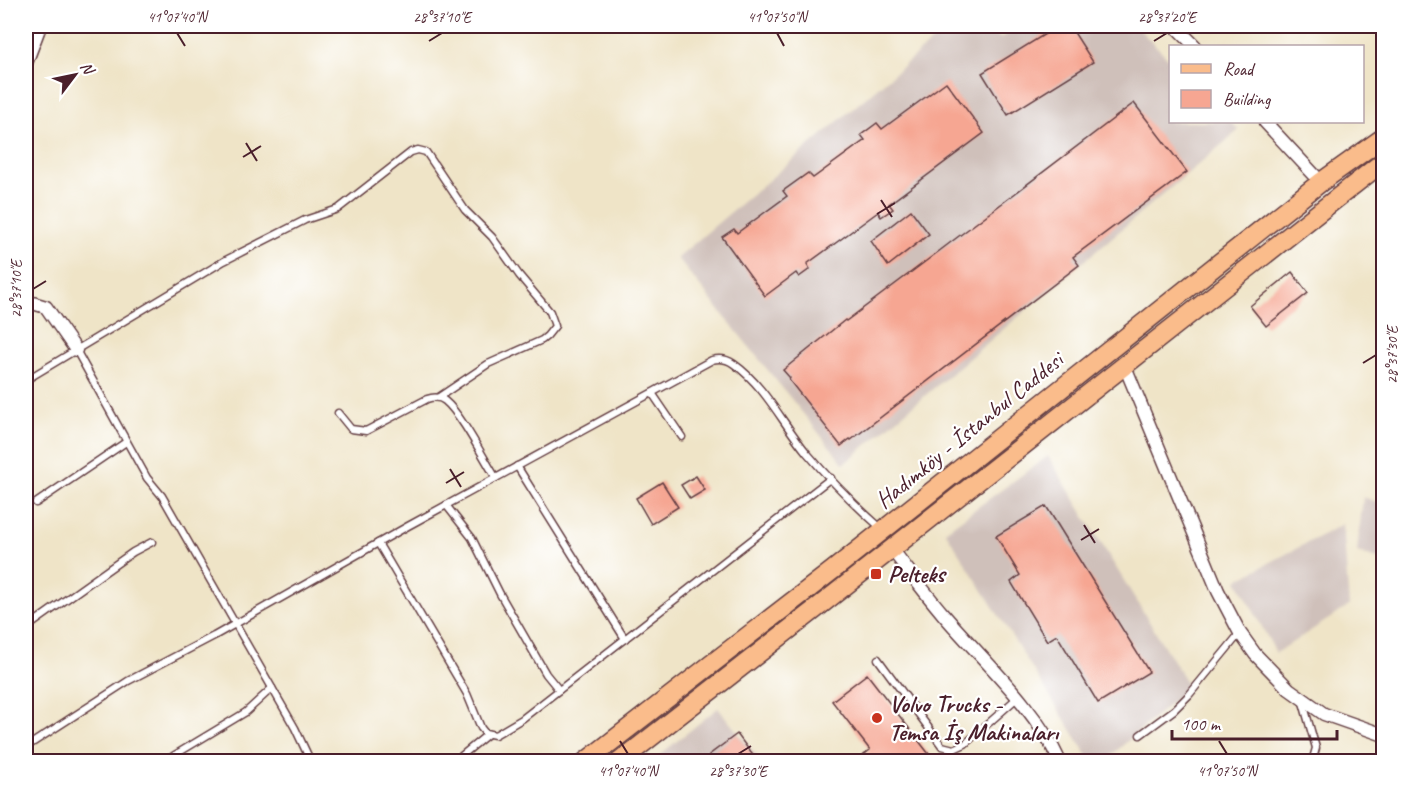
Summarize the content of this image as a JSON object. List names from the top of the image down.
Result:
{
  "streets": {
    "main road": ["Hadımköy - İstanbul Caddesi"]
  },
  "places": {
    "transit": ["Pelteks"],
    "other": ["Volvo Trucks - Temsa İş Makinaları"]
  },
  "legend": ["Road", "Building"],
  "scale_bar": "100 m",
  "north": "top right",
  "coordinates": [
    "41°07'40\"N",
    "28°37'10\"E",
    "41°07'50\"N",
    "28°37'20\"E",
    "28°37'30\"E"
  ]
}
